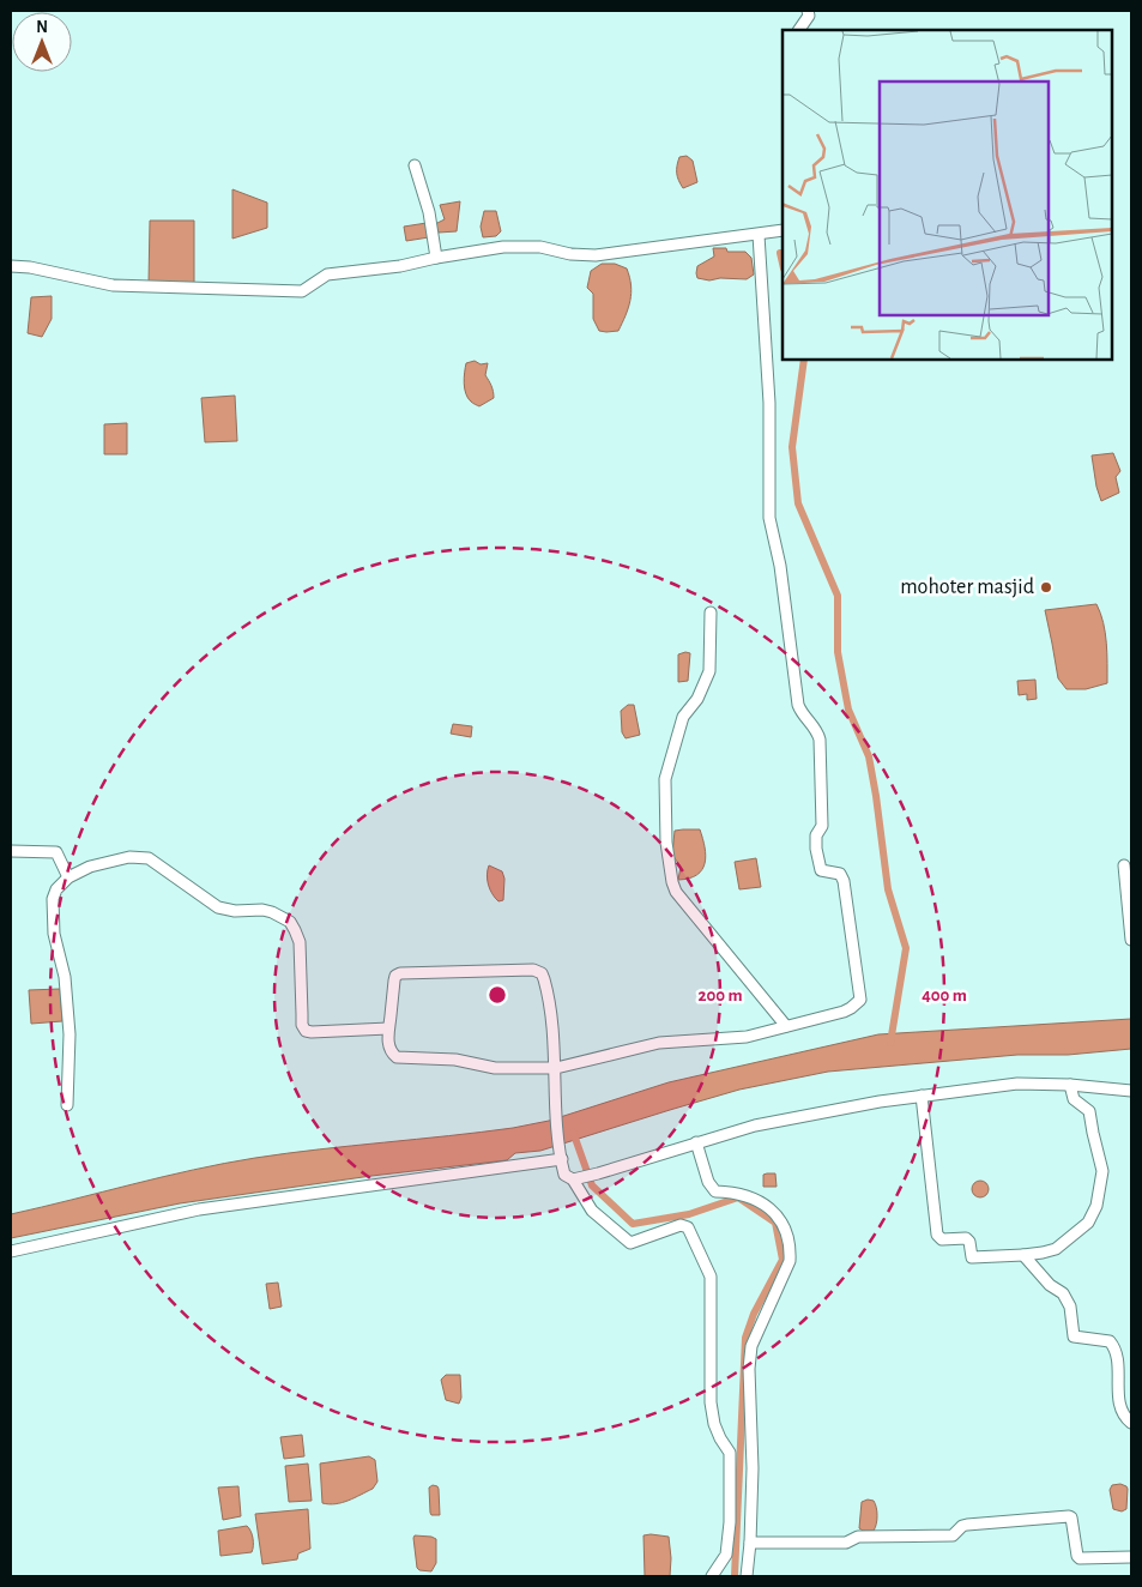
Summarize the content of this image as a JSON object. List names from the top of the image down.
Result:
{
  "places": ["mohoter masjid"],
  "north": "top",
  "rings": ["200 m", "400 m"]
}
